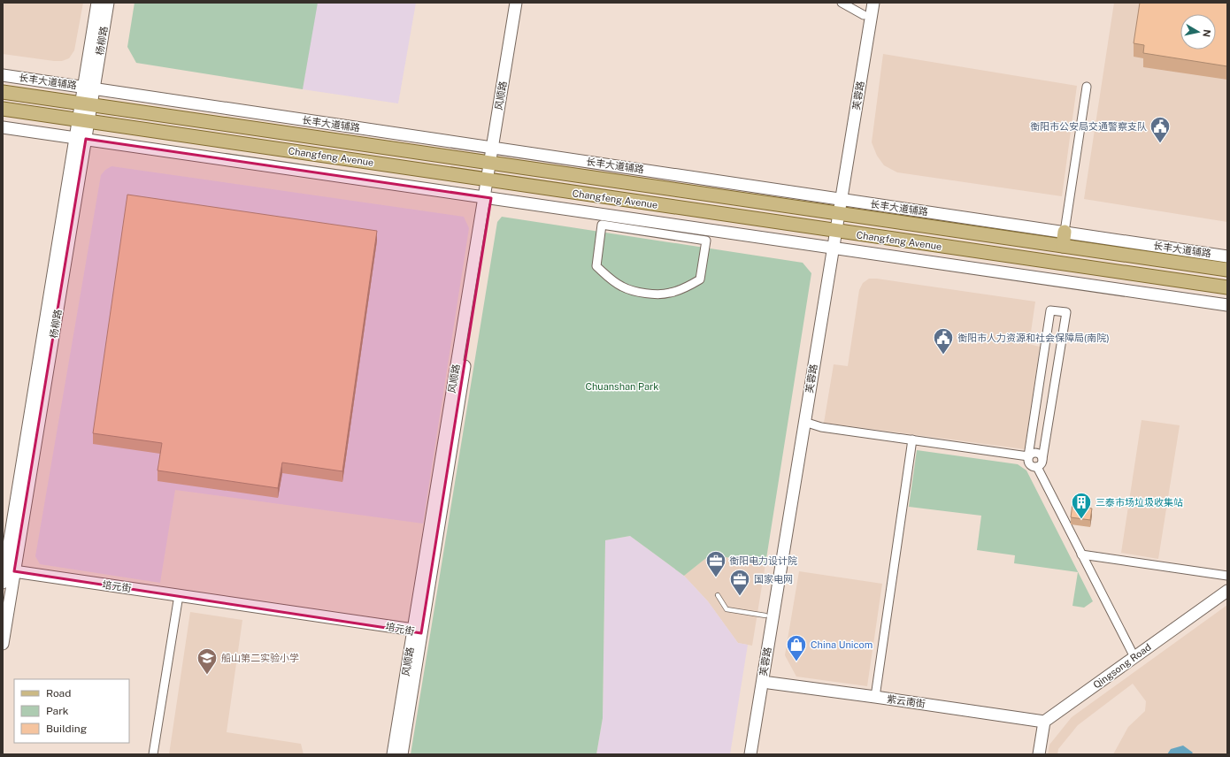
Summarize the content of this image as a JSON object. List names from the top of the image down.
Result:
{
  "streets": {
    "main road": ["Changfeng Avenue"],
    "street": [
      "杨柳路",
      "长丰大道辅路",
      "风顺路",
      "芙蓉路",
      "培元街",
      "Qingsong Road",
      "紫云南街"
    ]
  },
  "crossings": [
    ["杨柳路", "长丰大道辅路"],
    ["杨柳路", "Changfeng Avenue"],
    ["杨柳路", "培元街"],
    ["长丰大道辅路", "风顺路"],
    ["长丰大道辅路", "芙蓉路"],
    ["风顺路", "Changfeng Avenue"],
    ["风顺路", "培元街"],
    ["芙蓉路", "Changfeng Avenue"],
    ["Qingsong Road", "紫云南街"]
  ],
  "parks": ["Chuanshan Park"],
  "places": {
    "public building": ["衡阳市公安局交通警察支队", "衡阳市人力资源和社会保障局(南院)"],
    "building": ["三泰市场垃圾收集站"],
    "office": ["衡阳电力设计院", "国家电网"],
    "shop": ["China Unicom"],
    "school or university": ["船山第二实验小学"]
  },
  "legend": ["Road", "Park", "Building"],
  "north": "right"
}
